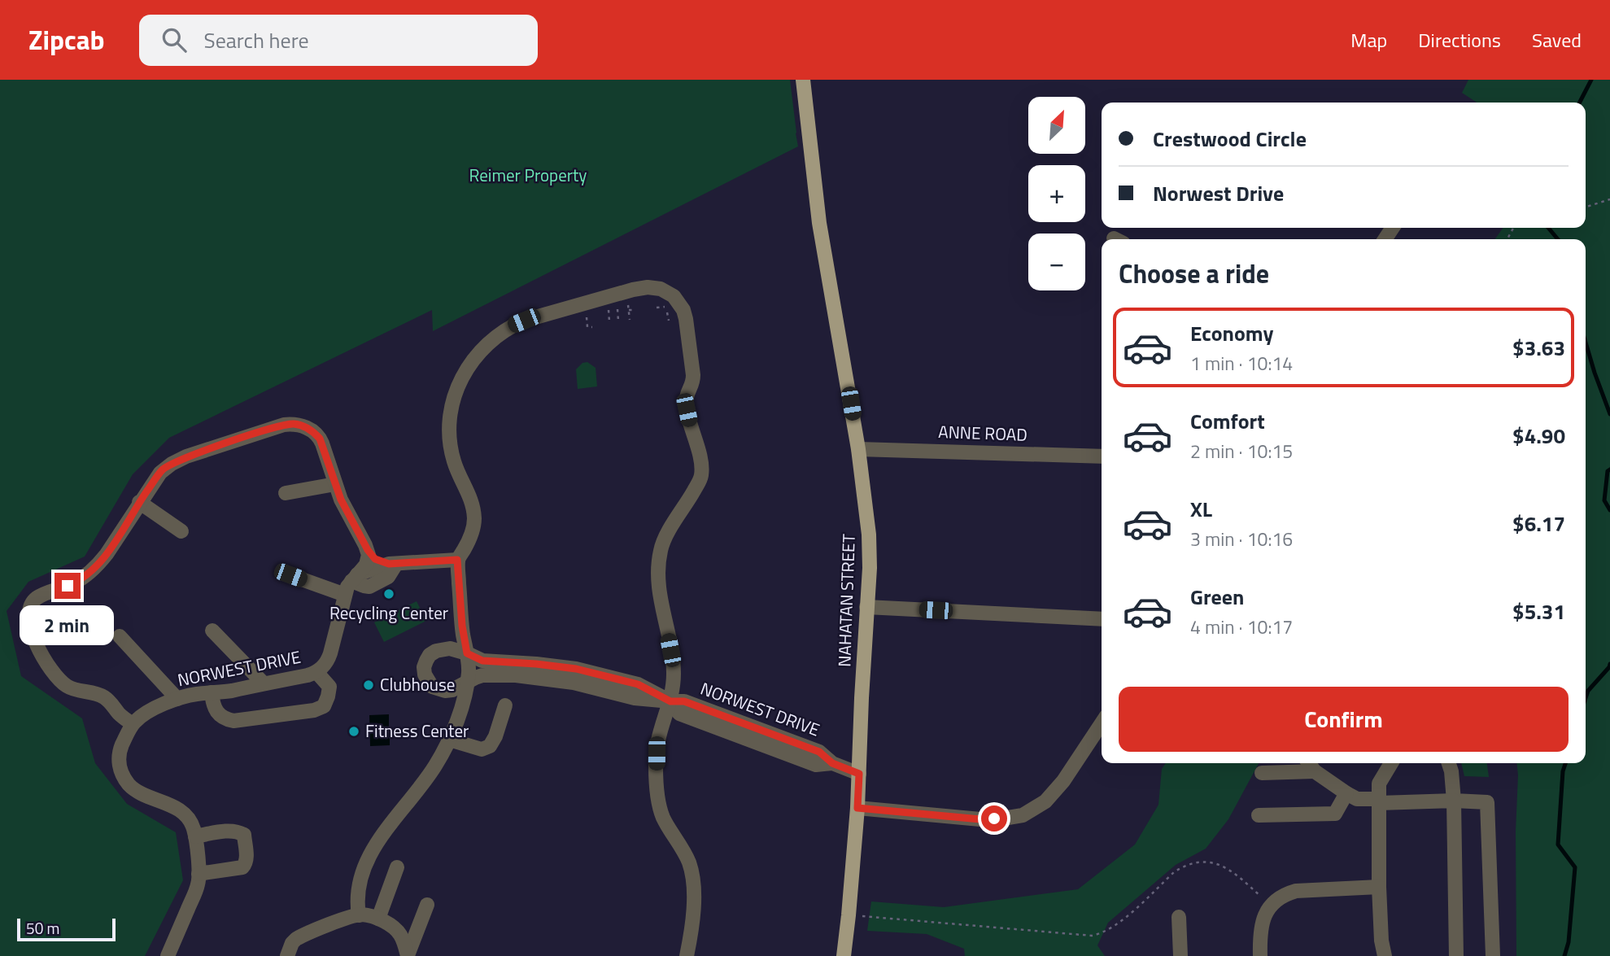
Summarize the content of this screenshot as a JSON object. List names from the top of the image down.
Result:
{
  "streets": {
    "main road": ["NAHATAN STREET"],
    "street": ["ANNE ROAD", "NORWEST DRIVE"]
  },
  "crossings": [
    ["ANNE ROAD", "NAHATAN STREET"],
    ["NAHATAN STREET", "NORWEST DRIVE"]
  ],
  "parks": ["Reimer Property"],
  "places": ["Recycling Center", "Clubhouse", "Fitness Center"],
  "scale_bar": "50 m",
  "north": "top right",
  "page": {
    "header": "Zipcab",
    "search": "Search here",
    "nav": ["Map", "Directions", "Saved"],
    "map_buttons": ["+", "−"],
    "banner": ["Crestwood Circle", "Norwest Drive"],
    "heading": "Choose a ride",
    "list": [
      {
        "name": "Economy",
        "note": "1 min · 10:14",
        "value": "$3.63"
      },
      {
        "name": "Comfort",
        "note": "2 min · 10:15",
        "value": "$4.90"
      },
      {
        "name": "XL",
        "note": "3 min · 10:16",
        "value": "$6.17"
      },
      {
        "name": "Green",
        "note": "4 min · 10:17",
        "value": "$5.31"
      }
    ],
    "bubble": "2 min",
    "buttons": "Confirm",
    "scale": "50 m"
  }
}
